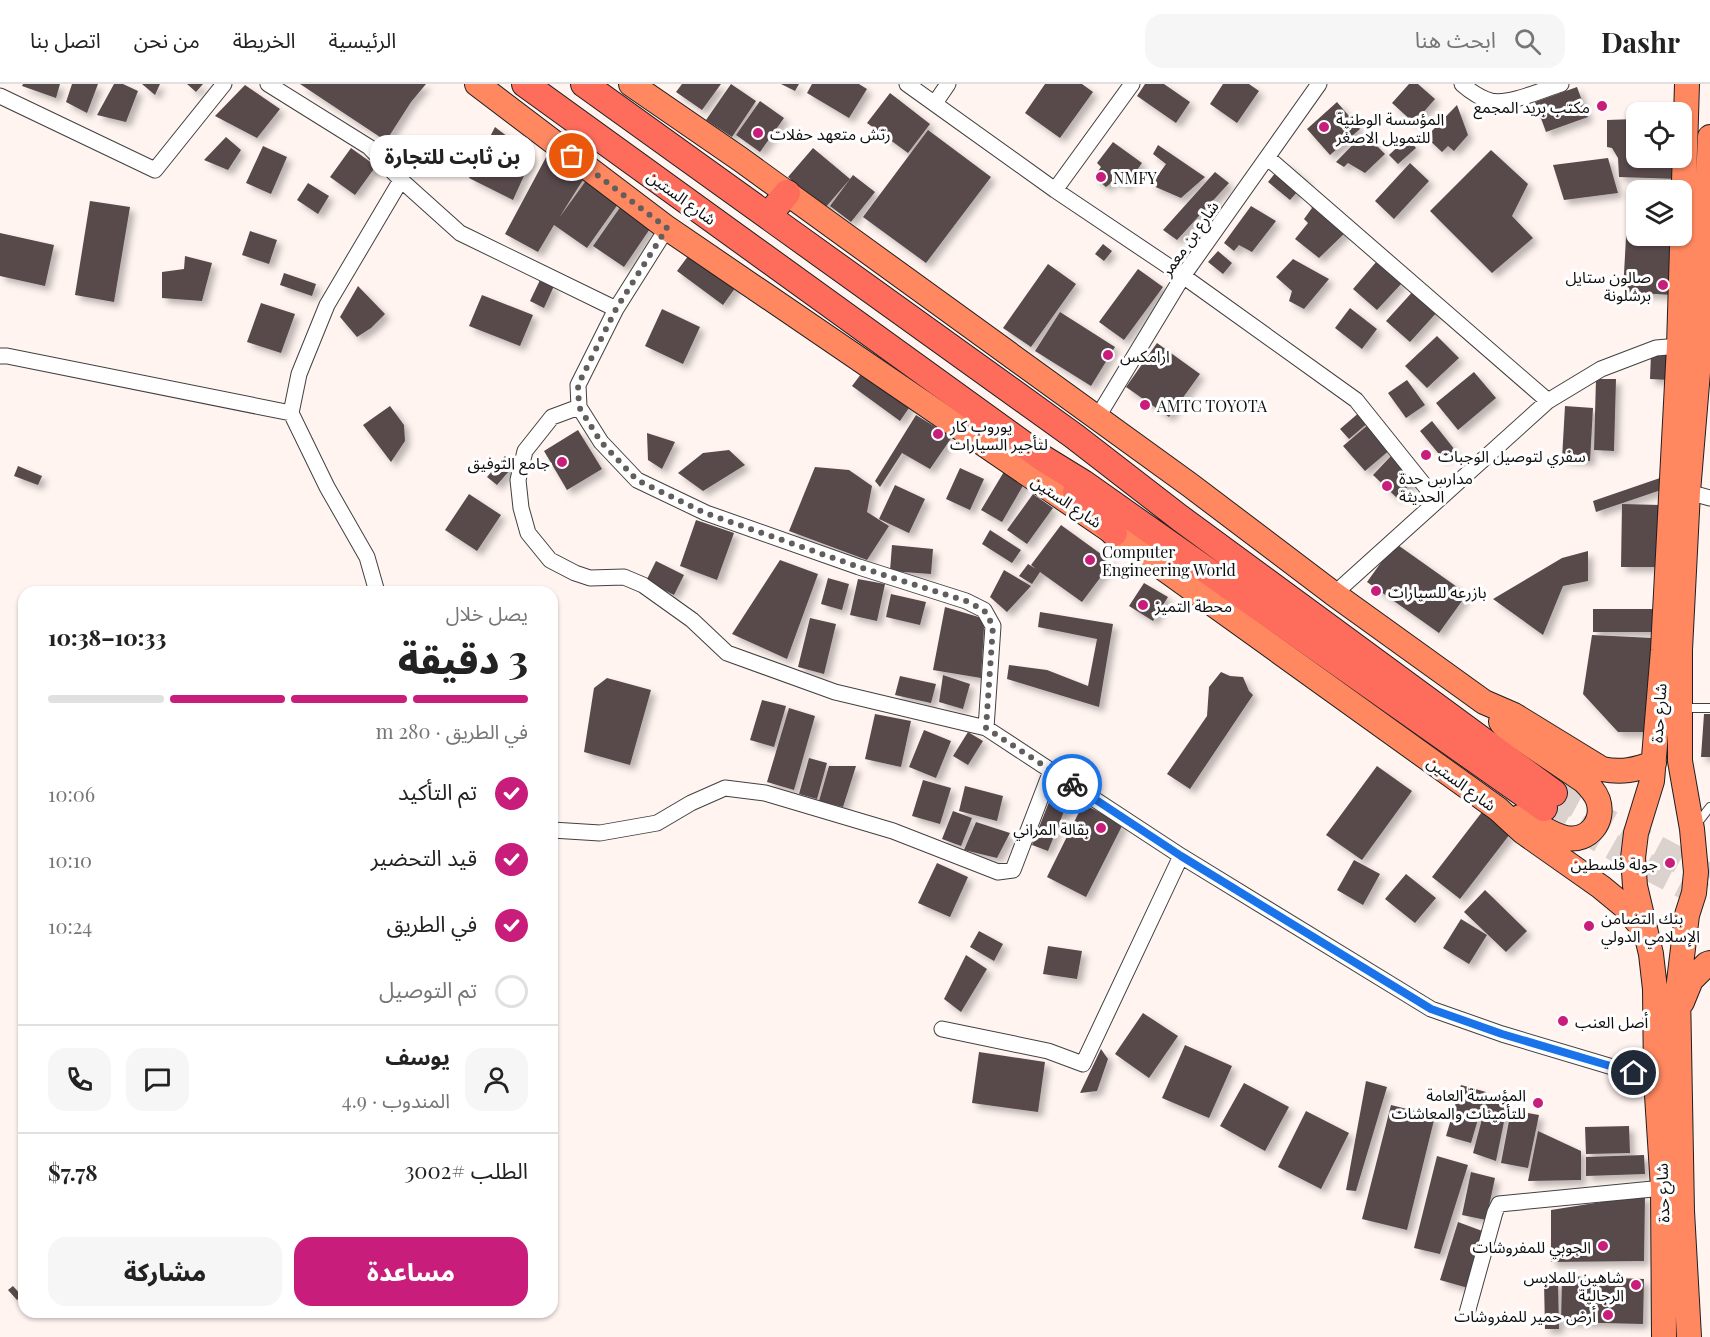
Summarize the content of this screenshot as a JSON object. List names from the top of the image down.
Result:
{
  "streets": {
    "highway": ["شارع الستين"],
    "main road": ["شارع حدة"],
    "street": ["شارع بن معمر"]
  },
  "crossings": [
    ["شارع الستين", "شارع حدة"]
  ],
  "places": [
    "مكتب بريد المجمع",
    "المؤسسة الوطنية للتمويل الاصغر",
    "رتش متعهد حفلات",
    "بن ثابت للتجارة",
    "NMFY",
    "صالون ستايل برشلونة",
    "ارامكس",
    "AMTC TOYOTA",
    "يوروب كار لتأجير السيارات",
    "سفري لتوصيل الوجبات",
    "جامع التوفيق",
    "مدارس حدة الحديثة",
    "Computer Engineering World",
    "بازرعه للسيارات",
    "محطة التميز",
    "بقالة المراني",
    "جولة فلسطين",
    "بنك التضامن الإسلامي الدولي",
    "أصل العنب",
    "المؤسسة العامة للتأمينات والمعاشات",
    "الجوبي للمفروشات",
    "شاهين للملابس الرجالية",
    "أرض حمير للمفروشات"
  ],
  "page": {
    "header": "Dashr",
    "search": "ابحث هنا",
    "nav": [
      "الرئيسية",
      "الخريطة",
      "من نحن",
      "اتصل بنا"
    ],
    "bubble": "بن ثابت للتجارة",
    "heading": ["3 دقيقة", "يصل خلال", "10:33–10:38"],
    "panel": [
      "يوسف",
      "المندوب · 4.9",
      "الطلب #3002",
      "$7.78"
    ],
    "bar": "في الطريق · 280 m",
    "list": [
      ["تم التأكيد", "10:06"],
      ["قيد التحضير", "10:10"],
      ["في الطريق", "10:24"],
      "تم التوصيل"
    ],
    "buttons": ["مساعدة", "مشاركة"]
  }
}
